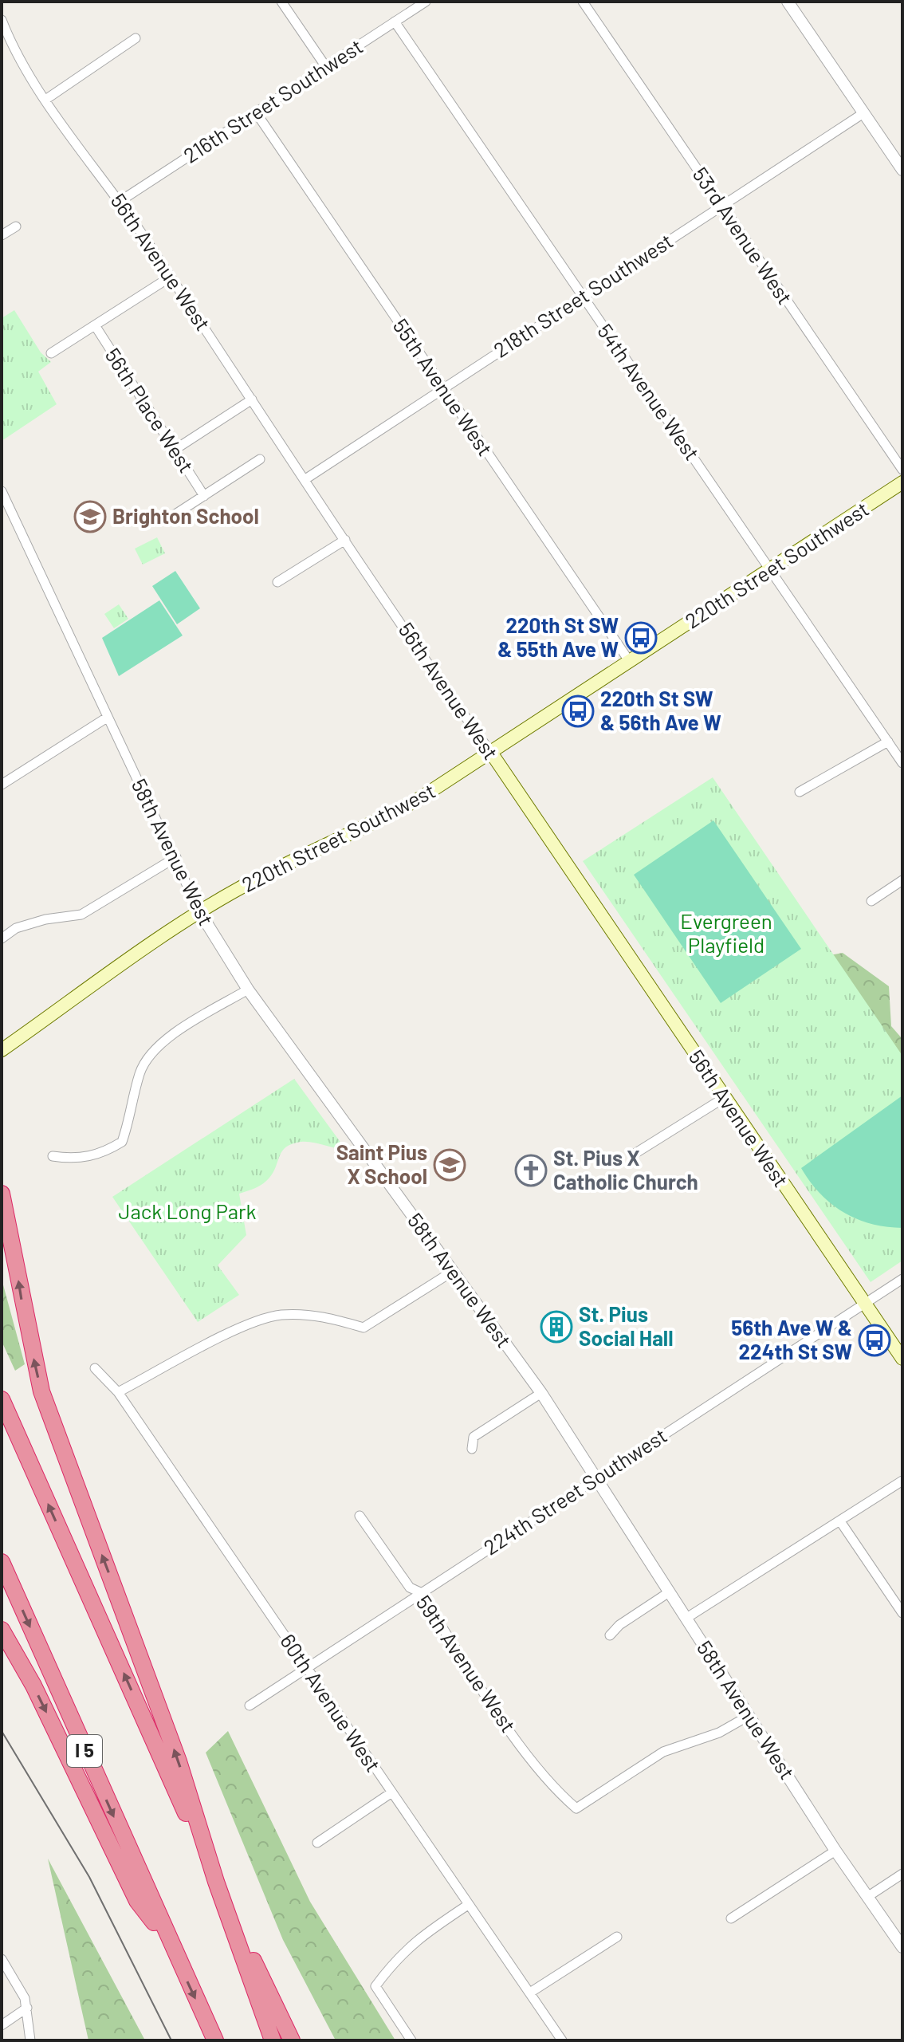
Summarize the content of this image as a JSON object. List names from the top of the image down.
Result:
{
  "streets": {
    "highway": ["I 5"],
    "main road": ["56th Avenue West", "220th Street Southwest"],
    "street": [
      "216th Street Southwest",
      "53rd Avenue West",
      "218th Street Southwest",
      "55th Avenue West",
      "54th Avenue West",
      "56th Place West",
      "58th Avenue West",
      "224th Street Southwest",
      "59th Avenue West",
      "60th Avenue West"
    ]
  },
  "crossings": [
    ["216th Street Southwest", "56th Avenue West"],
    ["216th Street Southwest", "55th Avenue West"],
    ["216th Street Southwest", "54th Avenue West"],
    ["53rd Avenue West", "218th Street Southwest"],
    ["56th Avenue West", "218th Street Southwest"],
    ["56th Avenue West", "220th Street Southwest"],
    ["56th Avenue West", "224th Street Southwest"],
    ["218th Street Southwest", "55th Avenue West"],
    ["218th Street Southwest", "54th Avenue West"],
    ["55th Avenue West", "220th Street Southwest"],
    ["54th Avenue West", "220th Street Southwest"],
    ["220th Street Southwest", "58th Avenue West"],
    ["58th Avenue West", "224th Street Southwest"],
    ["58th Avenue West", "59th Avenue West"],
    ["224th Street Southwest", "59th Avenue West"],
    ["224th Street Southwest", "60th Avenue West"]
  ],
  "parks": ["Evergreen Playfield", "Jack Long Park"],
  "places": {
    "school or university": ["Brighton School", "Saint Pius X School"],
    "bus stop": ["220th St SW & 55th Ave W", "220th St SW & 56th Ave W", "56th Ave W & 224th St SW"],
    "church": ["St. Pius X Catholic Church"],
    "building": ["St. Pius Social Hall"]
  }
}
